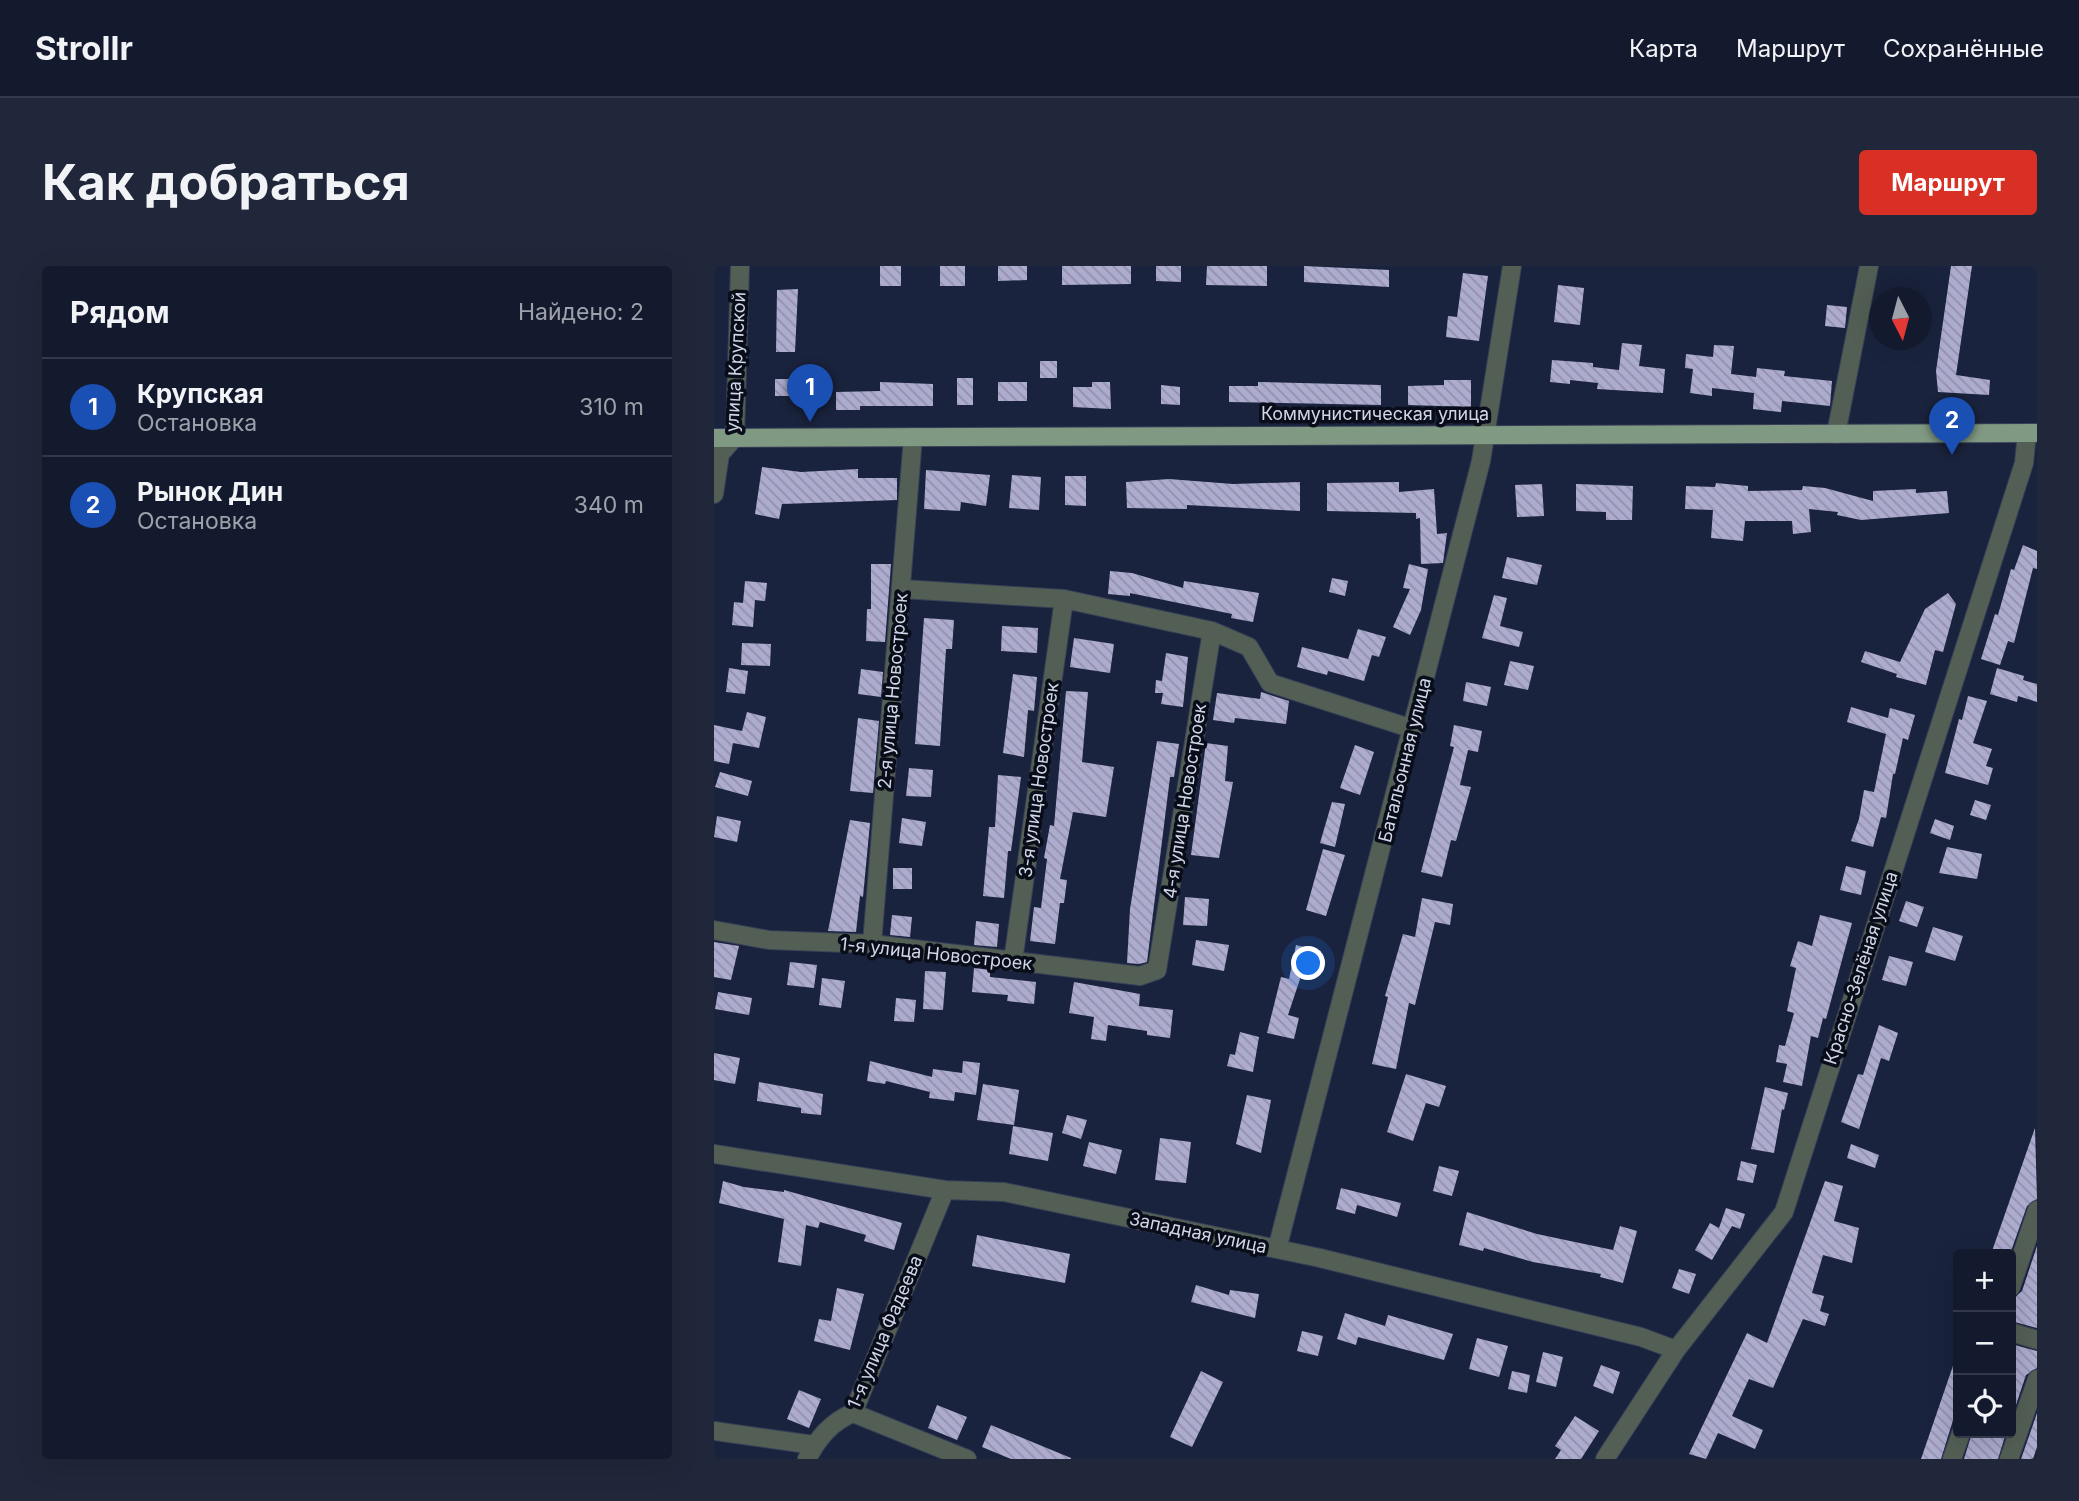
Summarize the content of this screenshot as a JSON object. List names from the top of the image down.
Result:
{
  "streets": {
    "main road": ["Коммунистическая улица"],
    "street": [
      "улица Крупской",
      "2-я улица Новостроек",
      "Батальонная улица",
      "3-я улица Новостроек",
      "4-я улица Новостроек",
      "1-я улица Новостроек",
      "Красно-Зелёная улица",
      "Западная улица",
      "1-я улица Фадеева"
    ]
  },
  "crossings": [
    ["улица Крупской", "Коммунистическая улица"],
    ["Коммунистическая улица", "2-я улица Новостроек"],
    ["Коммунистическая улица", "Батальонная улица"],
    ["Коммунистическая улица", "Красно-Зелёная улица"],
    ["2-я улица Новостроек", "1-я улица Новостроек"],
    ["Батальонная улица", "Западная улица"],
    ["3-я улица Новостроек", "1-я улица Новостроек"],
    ["4-я улица Новостроек", "1-я улица Новостроек"],
    ["Красно-Зелёная улица", "Западная улица"],
    ["Западная улица", "1-я улица Фадеева"]
  ],
  "north": "bottom",
  "page": {
    "header": "Strollr",
    "nav": ["Карта", "Маршрут", "Сохранённые"],
    "buttons": "Маршрут",
    "title": "Как добраться",
    "heading": ["Рядом", "Найдено: 2"],
    "list": [
      {
        "mark": "1",
        "name": "Крупская",
        "note": "Остановка",
        "value": "310 m"
      },
      {
        "mark": "2",
        "name": "Рынок Дин",
        "note": "Остановка",
        "value": "340 m"
      }
    ],
    "pins": ["1", "2"],
    "map_buttons": ["+", "−"]
  }
}
